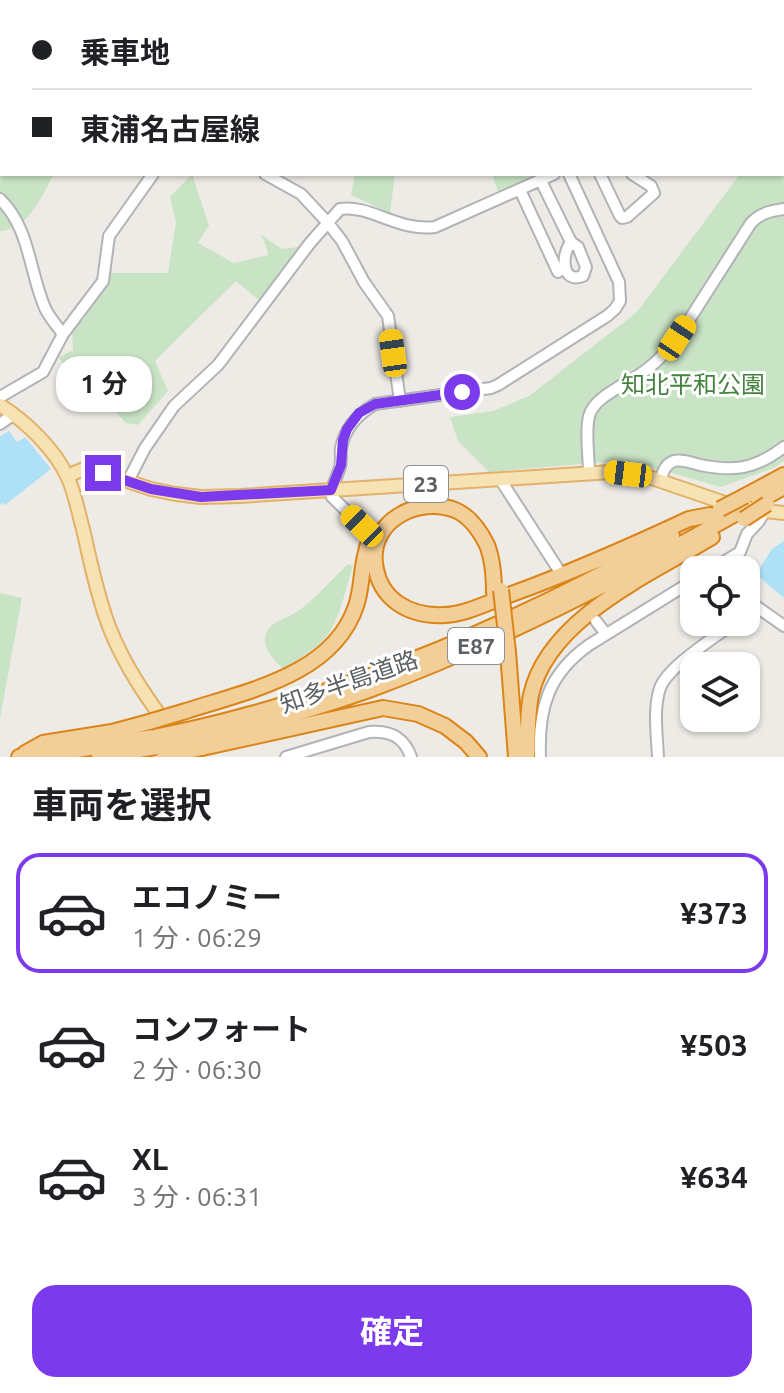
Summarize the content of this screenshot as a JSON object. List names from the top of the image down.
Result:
{
  "streets": {
    "highway": ["E87", "知多半島道路"],
    "main road": ["23"]
  },
  "crossings": [
    ["23", "知多半島道路"]
  ],
  "parks": ["知北平和公園"],
  "page": {
    "banner": ["乗車地", "東浦名古屋線"],
    "bubble": "1 分",
    "heading": "車両を選択",
    "list": [
      {
        "name": "エコノミー",
        "note": "1 分 · 06:29",
        "value": "¥373"
      },
      {
        "name": "コンフォート",
        "note": "2 分 · 06:30",
        "value": "¥503"
      },
      {
        "name": "XL",
        "note": "3 分 · 06:31",
        "value": "¥634"
      }
    ],
    "buttons": "確定"
  }
}
